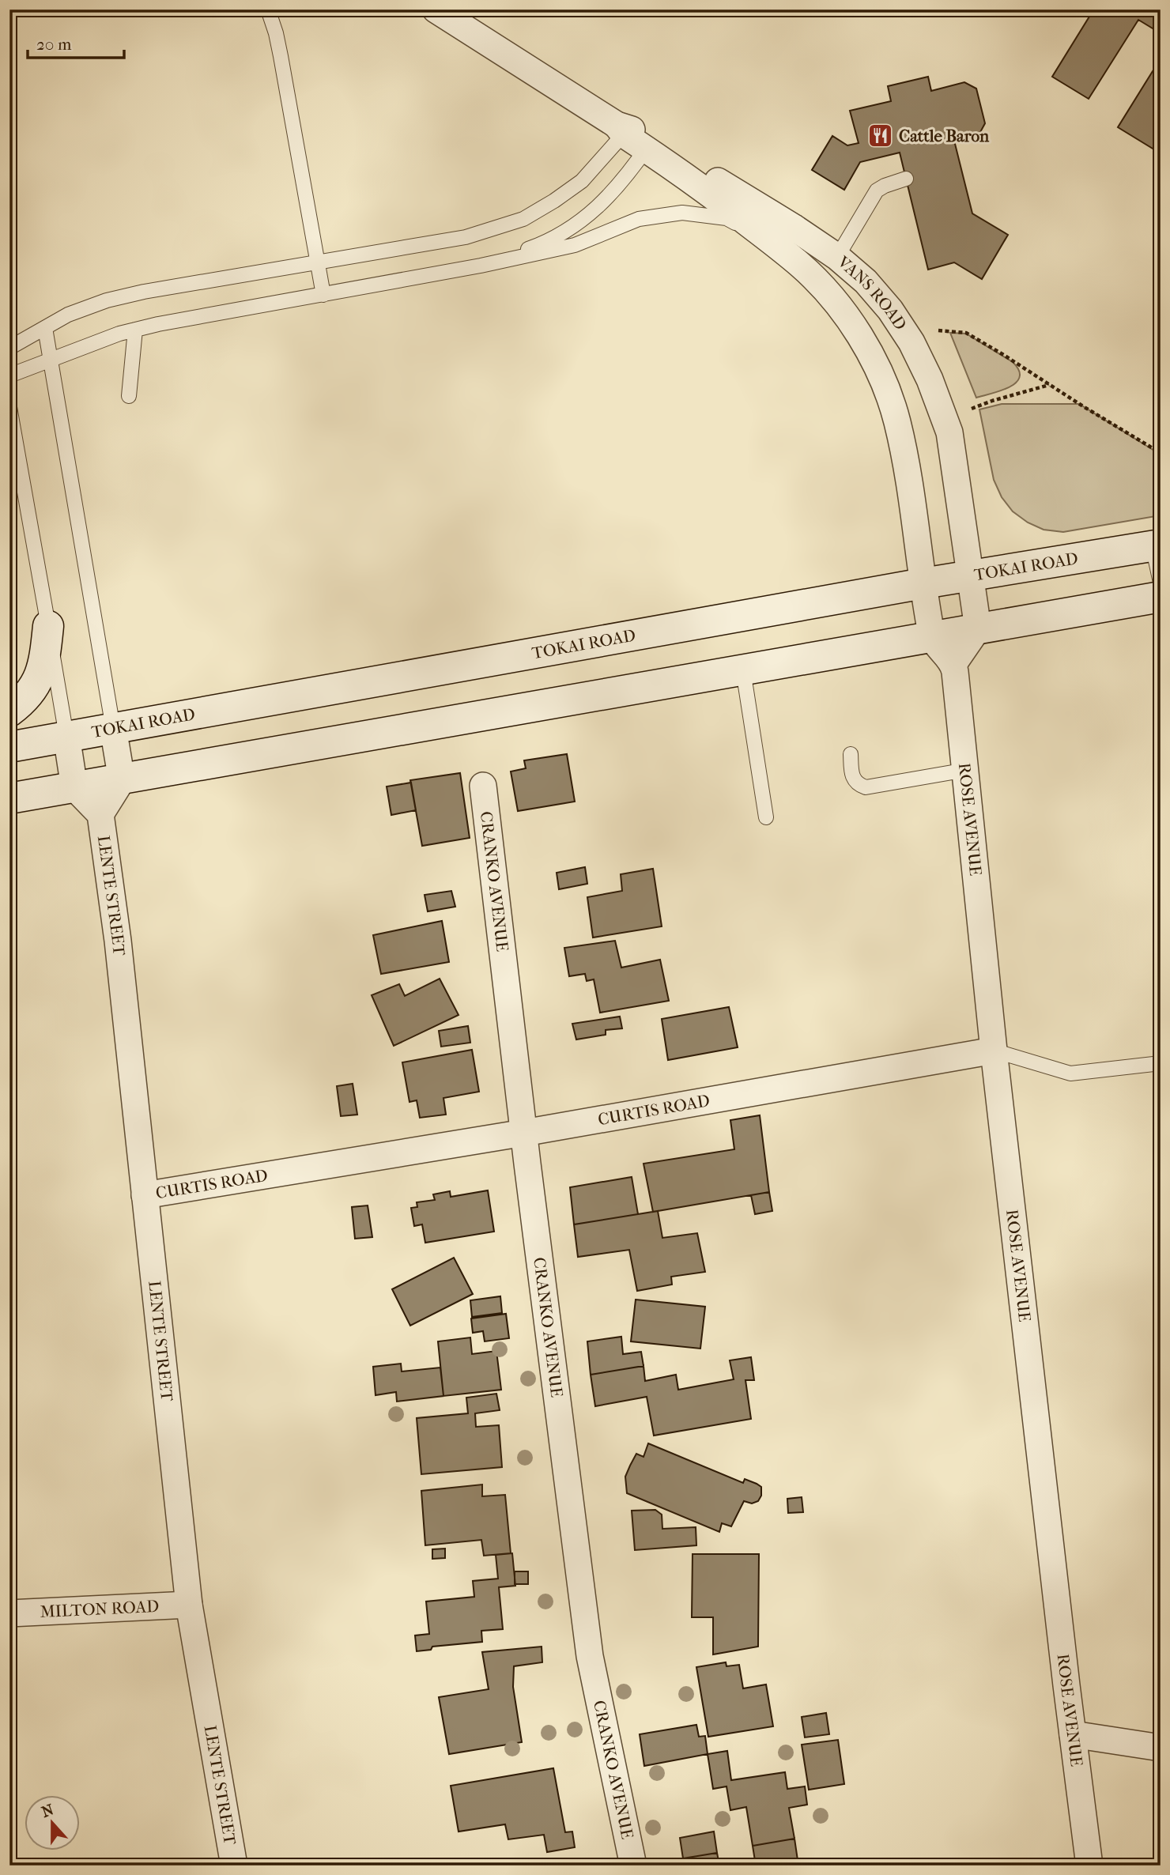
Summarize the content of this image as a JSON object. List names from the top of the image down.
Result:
{
  "streets": {
    "main road": ["TOKAI ROAD"],
    "street": [
      "VANS ROAD",
      "ROSE AVENUE",
      "CRANKO AVENUE",
      "LENTE STREET",
      "CURTIS ROAD",
      "MILTON ROAD"
    ]
  },
  "crossings": [
    ["VANS ROAD", "TOKAI ROAD"],
    ["ROSE AVENUE", "CURTIS ROAD"],
    ["CRANKO AVENUE", "CURTIS ROAD"],
    ["LENTE STREET", "CURTIS ROAD"],
    ["LENTE STREET", "MILTON ROAD"]
  ],
  "places": {
    "restaurant": ["Cattle Baron"]
  },
  "scale_bar": "20 m",
  "north": "top"
}
